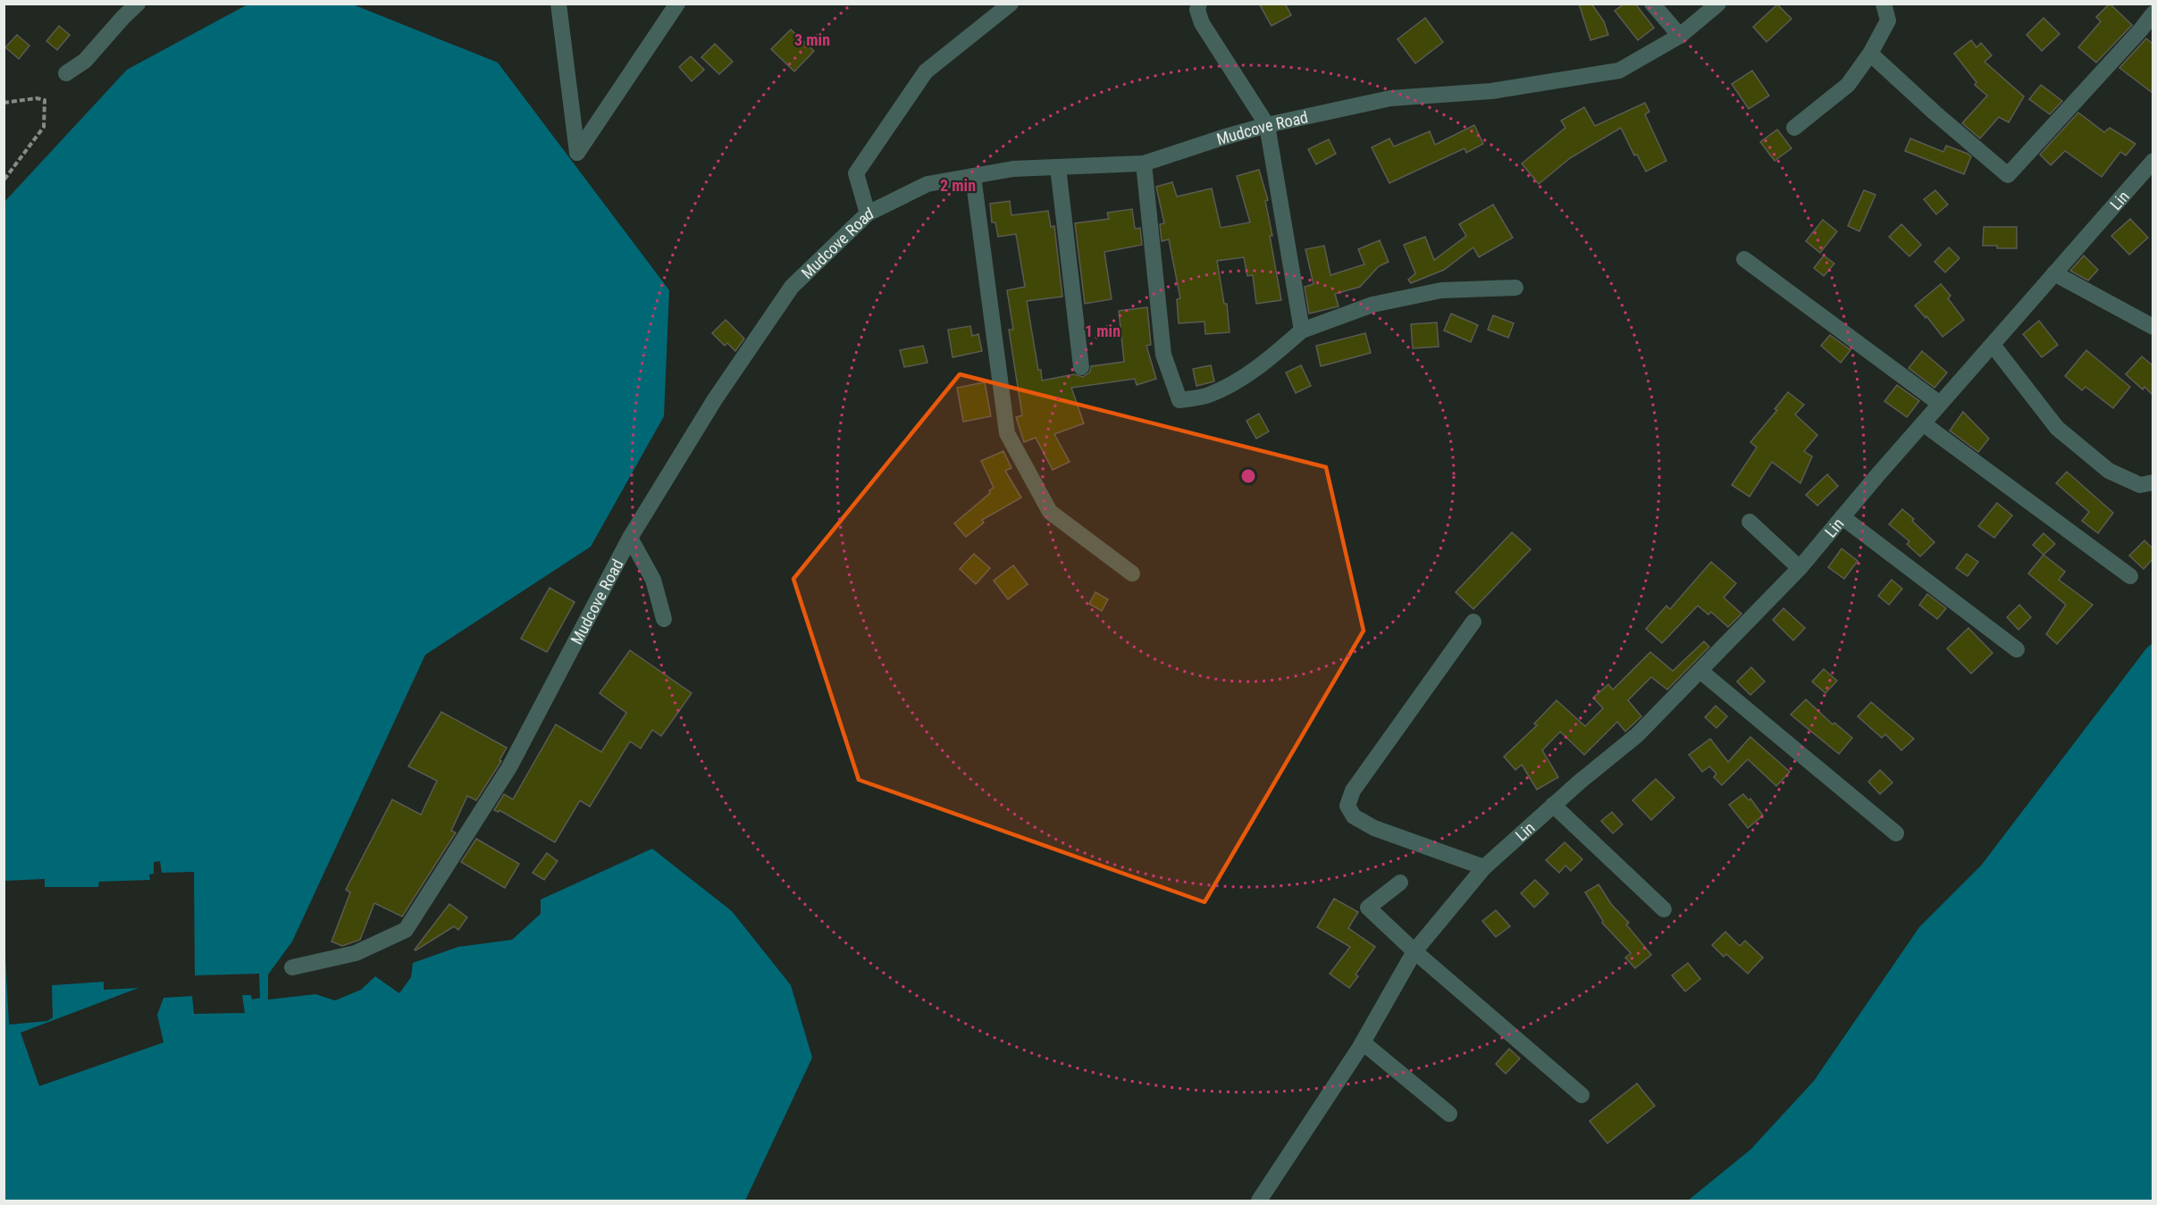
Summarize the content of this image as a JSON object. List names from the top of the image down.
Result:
{
  "streets": {
    "street": ["Mudcove Road", "Lin"]
  },
  "rings": ["3 min", "2 min", "1 min"]
}
